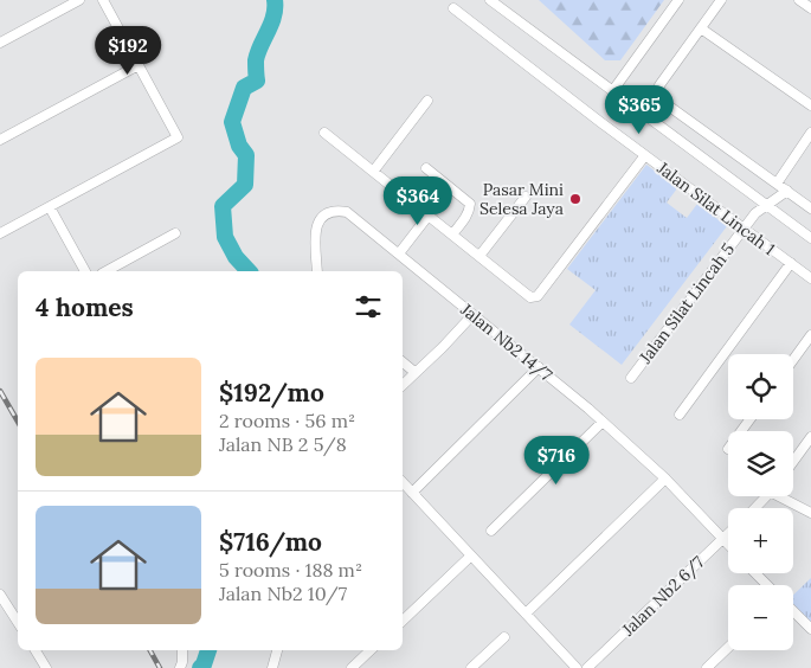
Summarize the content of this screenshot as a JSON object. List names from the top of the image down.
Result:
{
  "streets": {
    "street": [
      "Jalan Silat Lincah 1",
      "Jalan Silat Lincah 5",
      "Jalan Nb2 14/7",
      "Jalan Nb2 6/7"
    ]
  },
  "crossings": [
    ["Jalan Silat Lincah 1", "Jalan Silat Lincah 5"],
    ["Jalan Nb2 14/7", "Jalan Nb2 6/7"]
  ],
  "places": ["Pasar Mini Selesa Jaya"],
  "page": {
    "price": [
      "$192",
      "$365",
      "$364",
      "$716"
    ],
    "heading": "4 homes",
    "list": [
      {
        "name": "$192/mo",
        "note": "2 rooms · 56 m² · Jalan NB 2 5/8"
      },
      {
        "name": "$716/mo",
        "note": "5 rooms · 188 m² · Jalan Nb2 10/7"
      }
    ],
    "map_buttons": ["+", "−"]
  }
}
